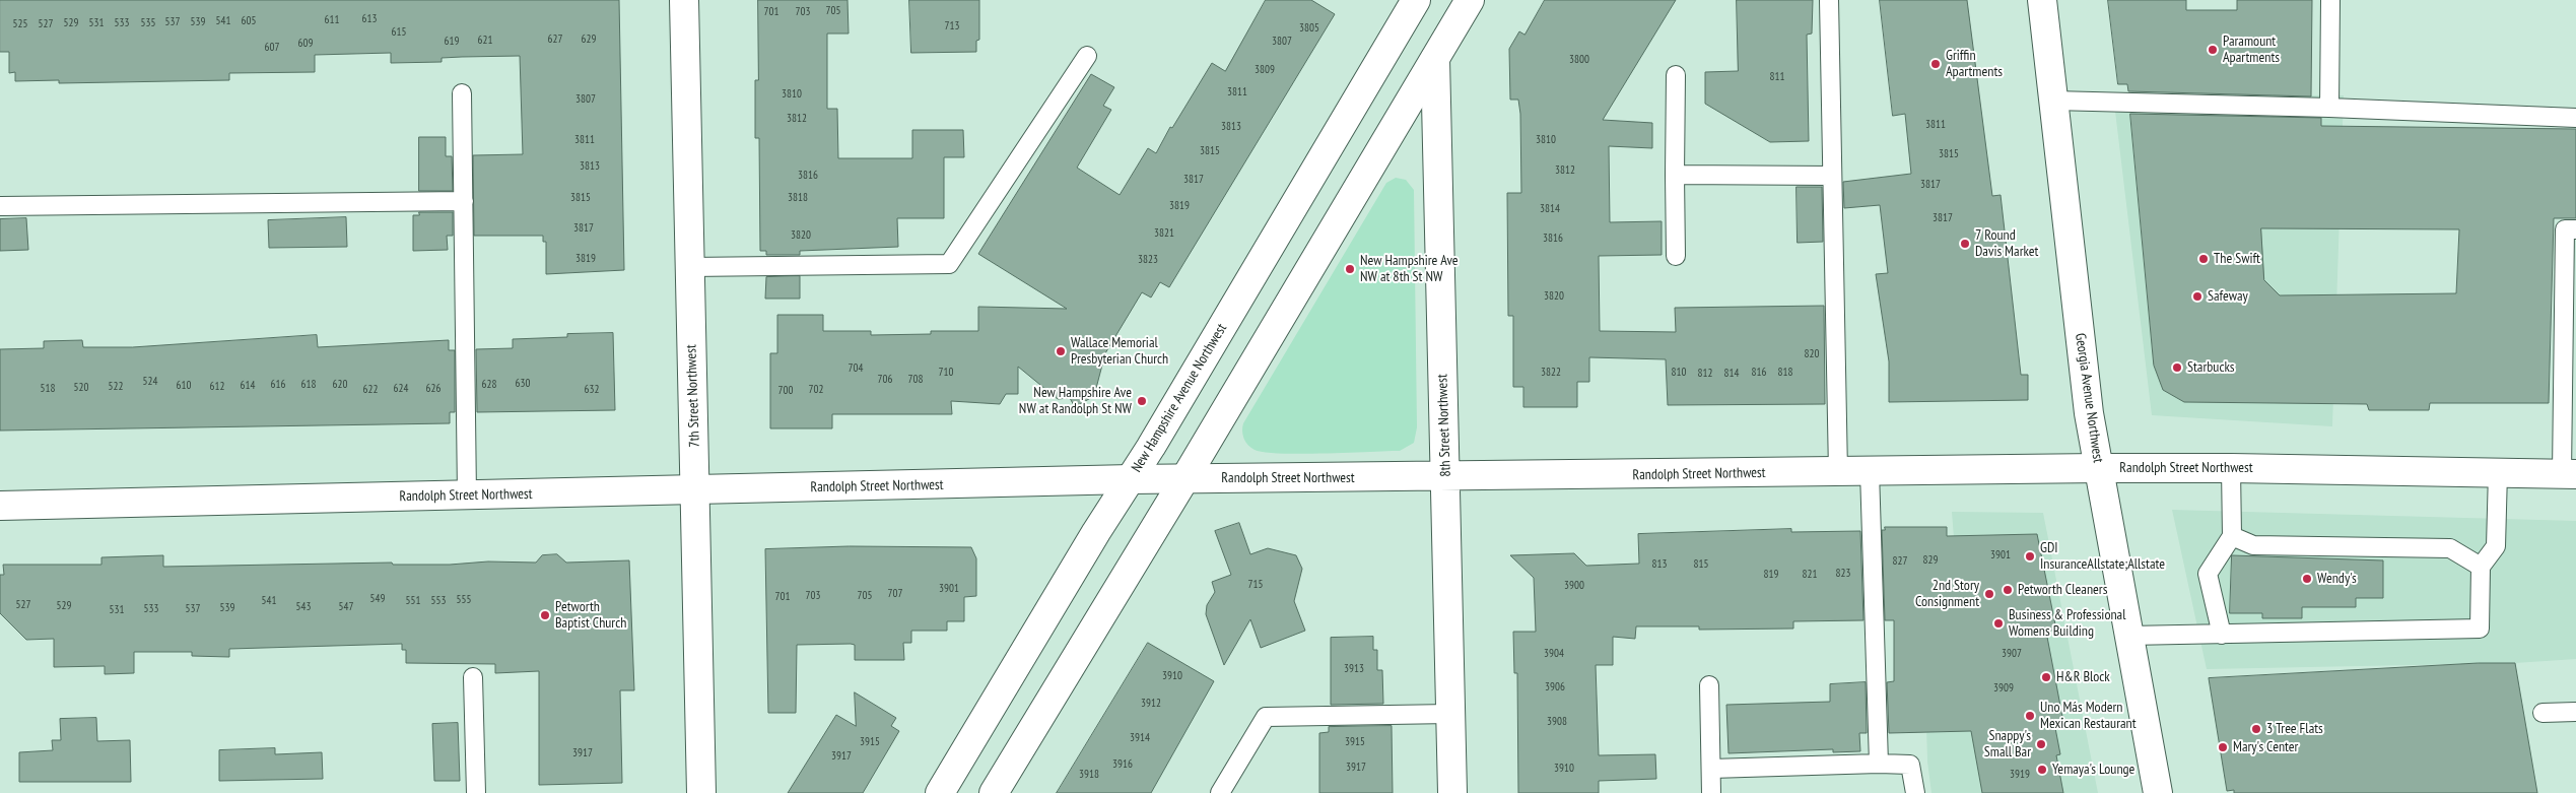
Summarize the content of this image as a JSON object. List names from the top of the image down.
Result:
{
  "streets": {
    "main road": [
      "7th Street Northwest",
      "New Hampshire Avenue Northwest",
      "Georgia Avenue Northwest",
      "8th Street Northwest",
      "Randolph Street Northwest"
    ]
  },
  "crossings": [
    ["7th Street Northwest", "Randolph Street Northwest"],
    ["New Hampshire Avenue Northwest", "Randolph Street Northwest"],
    ["Georgia Avenue Northwest", "Randolph Street Northwest"],
    ["8th Street Northwest", "Randolph Street Northwest"]
  ],
  "places": [
    "Paramount Apartments",
    "Griffin Apartments",
    "7 Round Davis Market",
    "The Swift",
    "New Hampshire Ave NW at 8th St NW",
    "Safeway",
    "Wallace Memorial Presbyterian Church",
    "Starbucks",
    "New Hampshire Ave NW at Randolph St NW",
    "GDI InsuranceAllstate;Allstate",
    "Wendy's",
    "Petworth Cleaners",
    "2nd Story Consignment",
    "Petworth Baptist Church",
    "Business & Professional Womens Building",
    "H&R Block",
    "Uno Más Modern Mexican Restaurant",
    "3 Tree Flats",
    "Snappy's Small Bar",
    "Mary's Center",
    "Yemaya's Lounge"
  ],
  "house_numbers": [
    "705",
    "701",
    "703",
    "613",
    "611",
    "541",
    "605",
    "537",
    "539",
    "529",
    "531",
    "533",
    "535",
    "525",
    "527",
    "713",
    "3805",
    "615",
    "627",
    "629",
    "621",
    "619",
    "3807",
    "609",
    "607",
    "3800",
    "3809",
    "811",
    "3811",
    "3810",
    "3807",
    "3812",
    "3811",
    "3813",
    "3811",
    "3810",
    "3815",
    "3815",
    "3813",
    "3812",
    "3816",
    "3817",
    "3817",
    "3815",
    "3818",
    "3819",
    "3814",
    "3817",
    "3817",
    "3821",
    "3820",
    "3816",
    "3819",
    "3823",
    "3820",
    "820",
    "704",
    "710",
    "3822",
    "810",
    "816",
    "818",
    "812",
    "814",
    "706",
    "708",
    "524",
    "630",
    "616",
    "618",
    "620",
    "628",
    "610",
    "614",
    "522",
    "612",
    "520",
    "518",
    "624",
    "626",
    "622",
    "632",
    "702",
    "700",
    "3901",
    "829",
    "827",
    "813",
    "815",
    "823",
    "819",
    "821",
    "715",
    "3900",
    "3901",
    "707",
    "703",
    "705",
    "701",
    "549",
    "555",
    "541",
    "551",
    "553",
    "527",
    "529",
    "543",
    "547",
    "539",
    "533",
    "537",
    "531",
    "3904",
    "3907",
    "3913",
    "3910",
    "3906",
    "3909",
    "3912",
    "3908",
    "3914",
    "3915",
    "3915",
    "3917",
    "3917",
    "3916",
    "3917",
    "3910",
    "3918",
    "3919"
  ]
}
